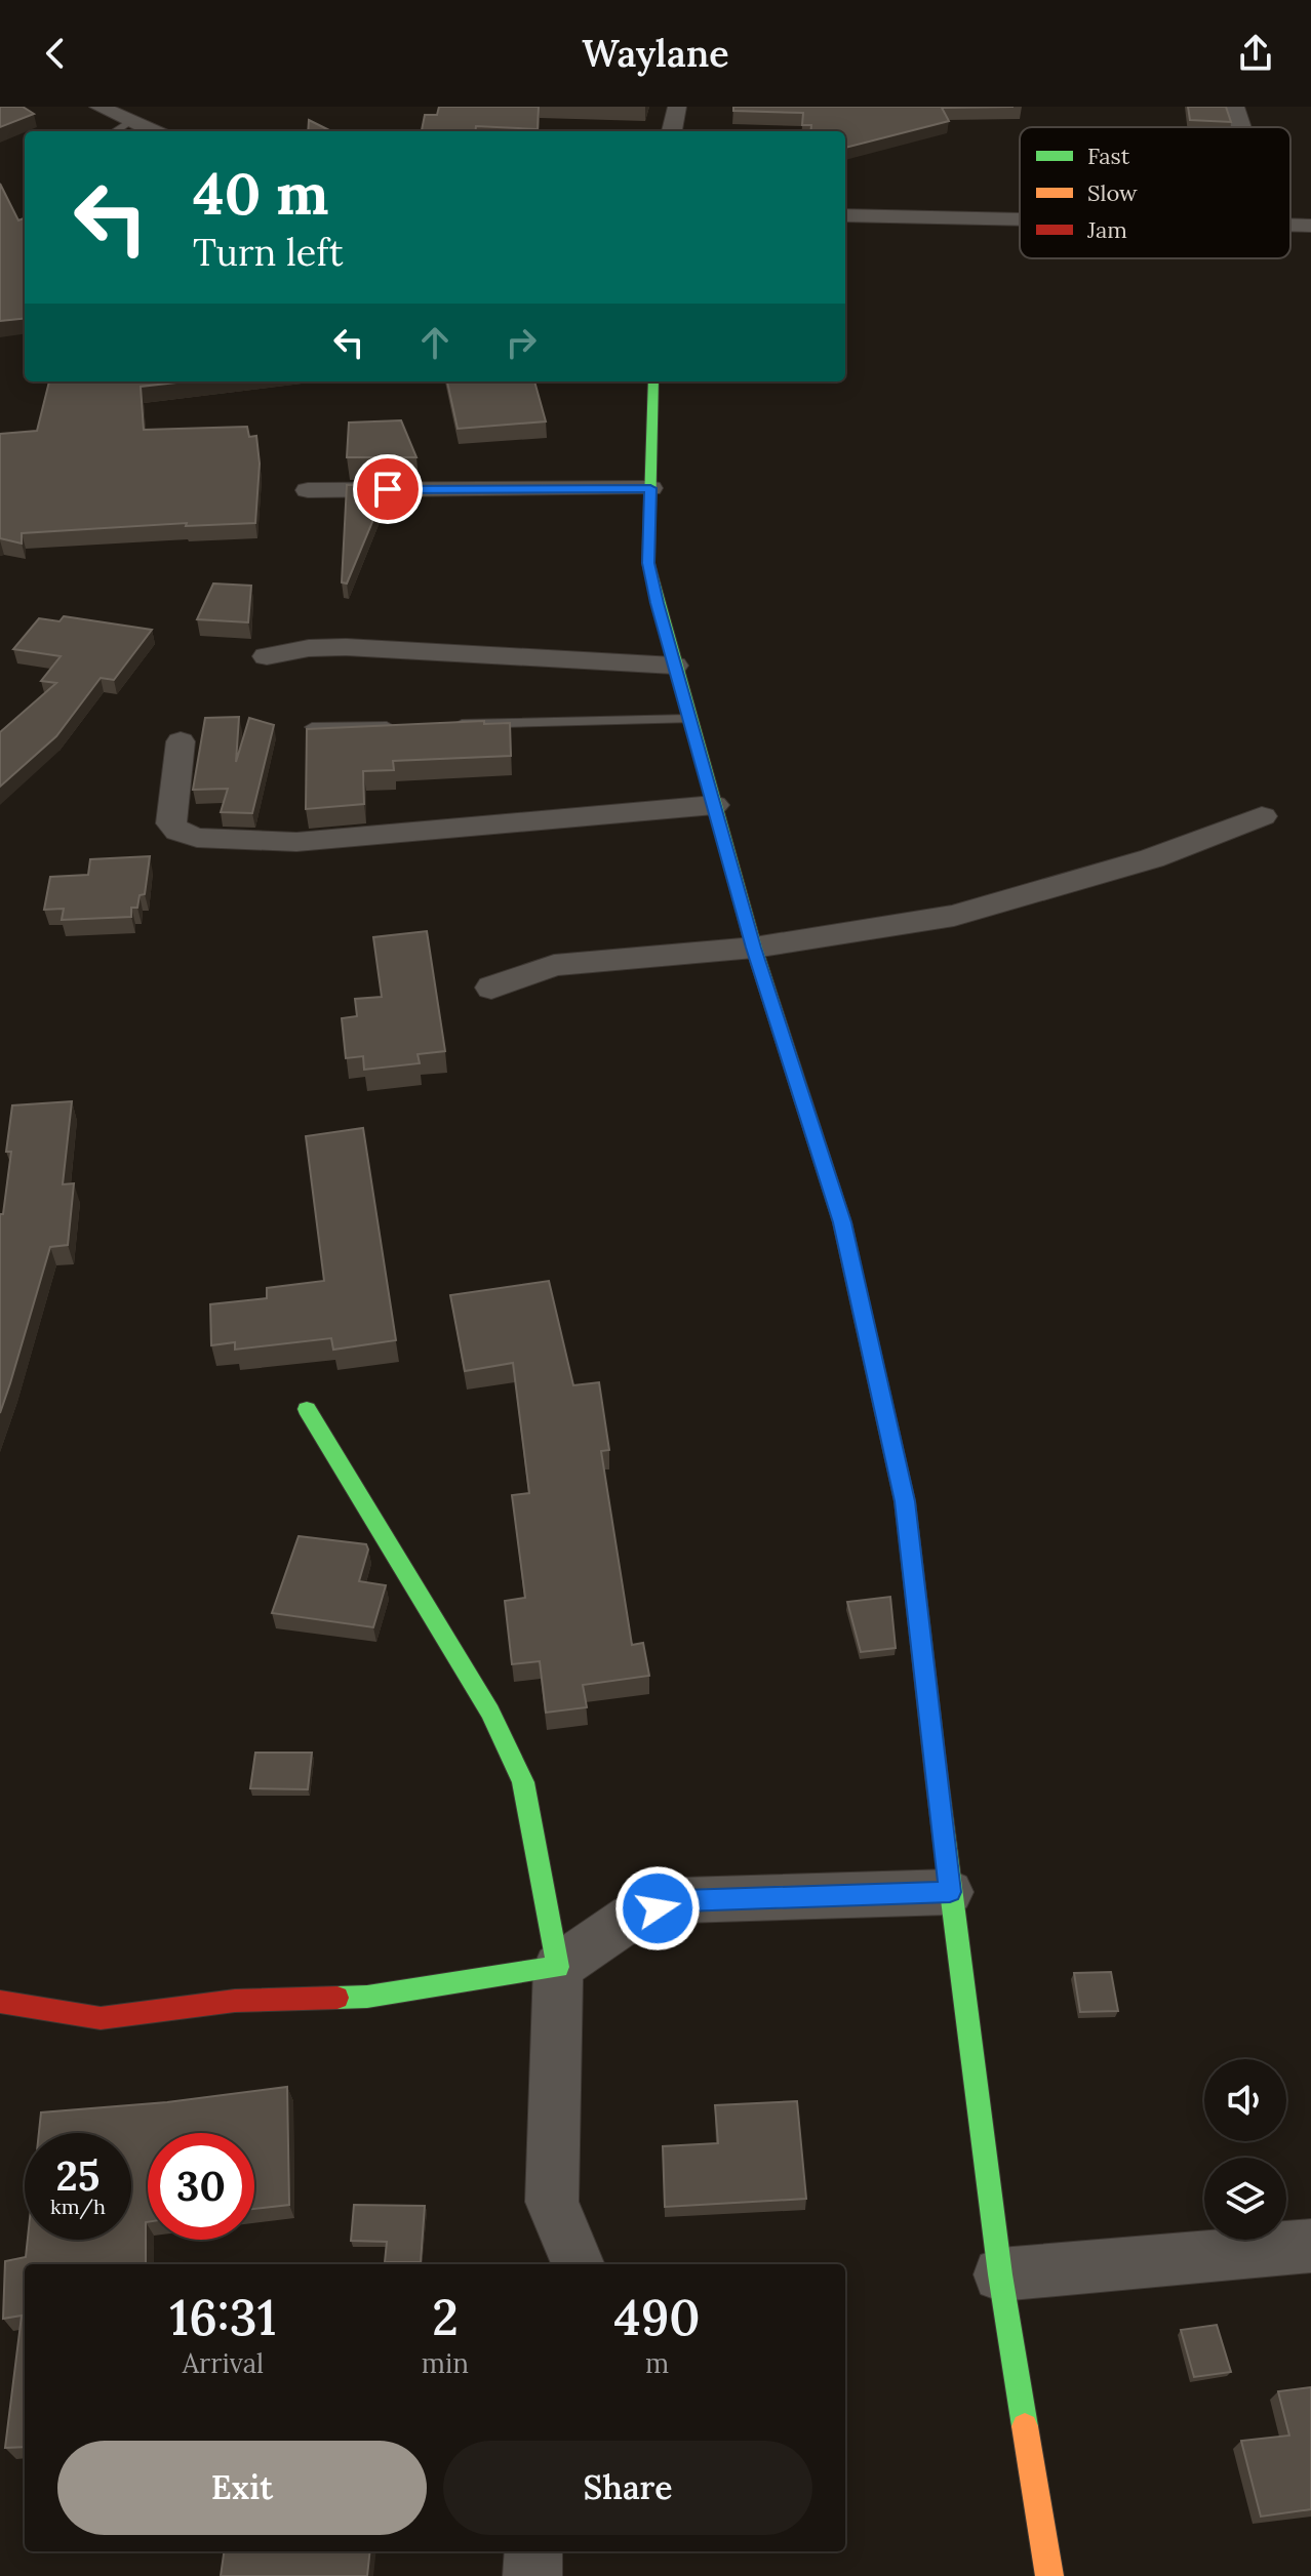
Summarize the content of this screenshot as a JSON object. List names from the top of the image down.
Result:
{
  "legend": ["Fast", "Slow", "Jam"],
  "page": {
    "header": "Waylane",
    "turn": ["40 m", "Turn left"],
    "speed": "25 km/h",
    "limit": "30",
    "eta": [
      "16:31",
      "Arrival",
      "2",
      "min",
      "490",
      "m"
    ],
    "buttons": ["Exit", "Share"]
  }
}
